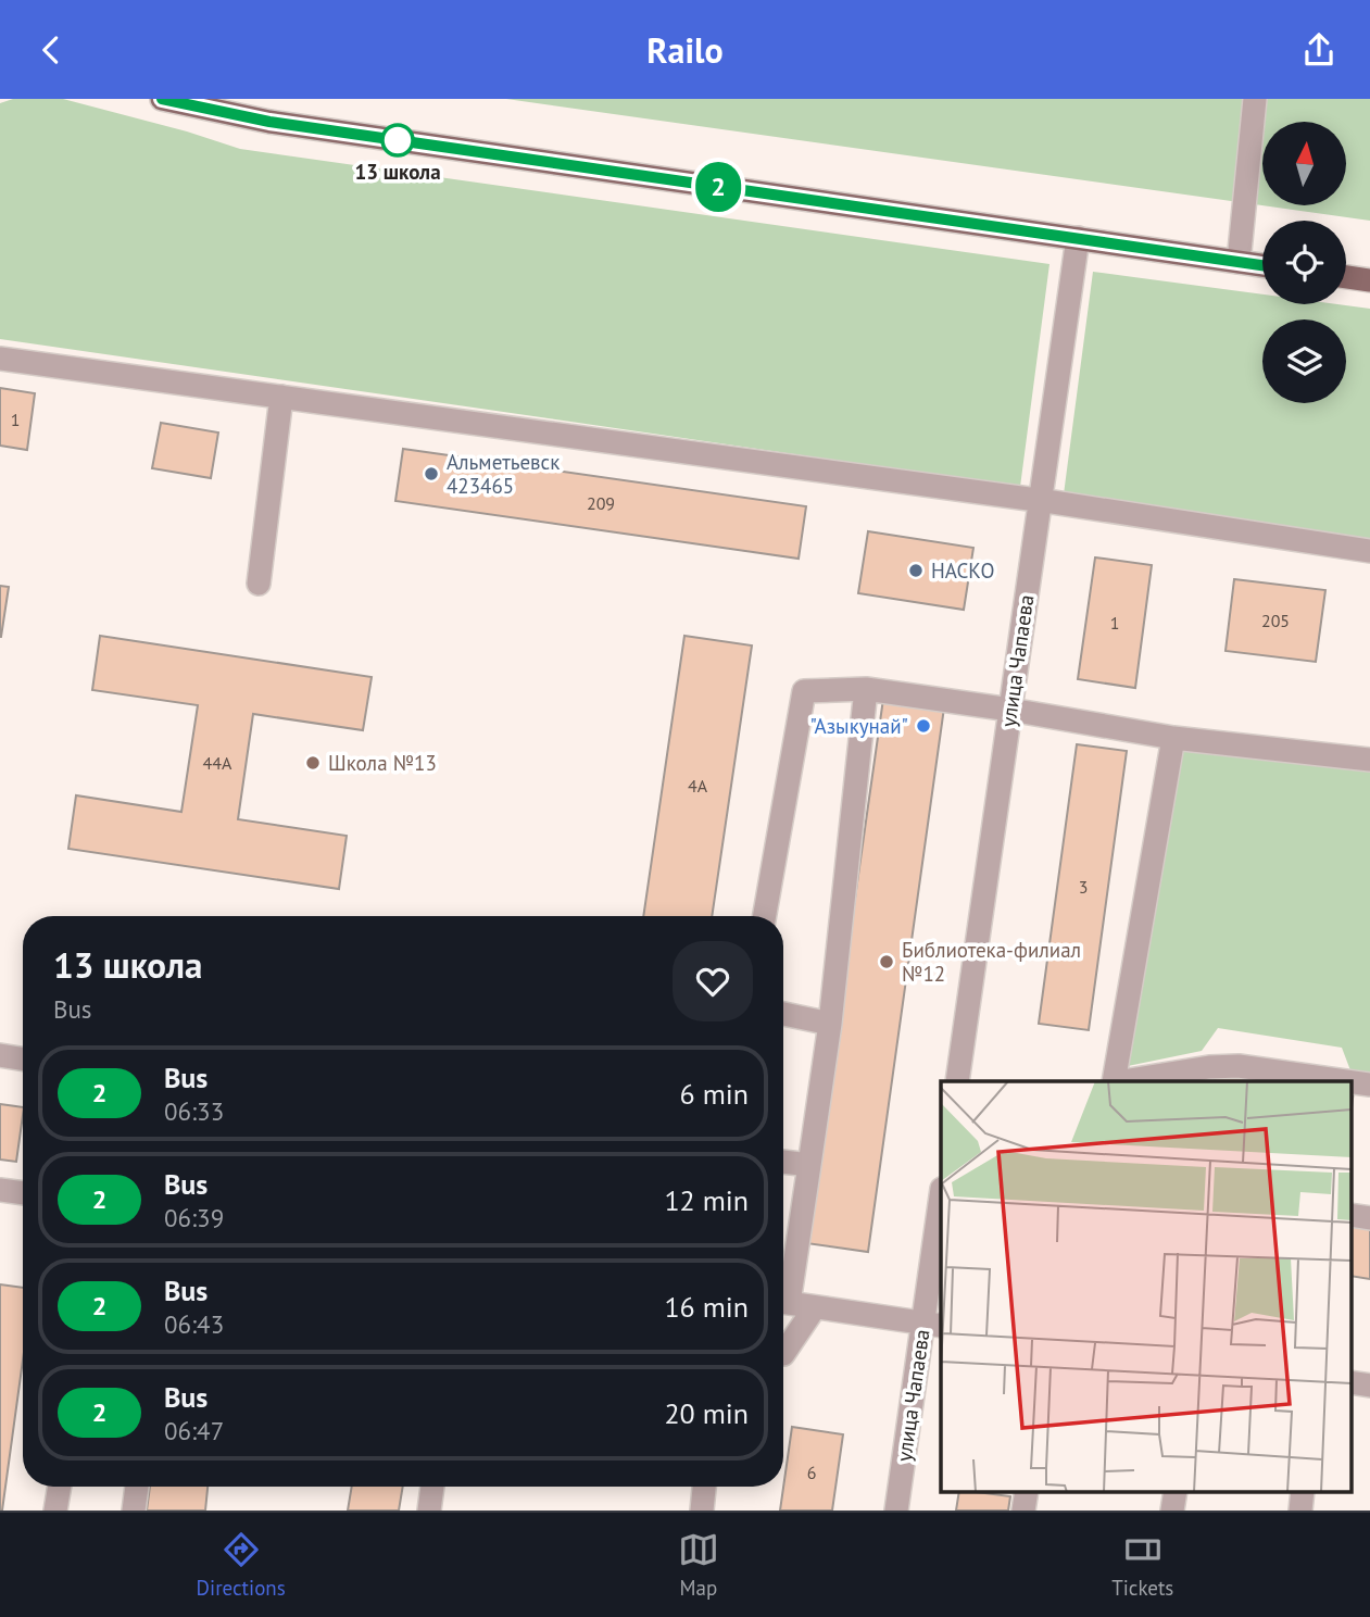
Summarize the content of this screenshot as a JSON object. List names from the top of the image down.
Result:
{
  "streets": {
    "street": ["улица Чапаева"]
  },
  "places": [
    "13 школа",
    "Альметьевск 423465",
    "НАСКО",
    "\"Азыкунай\"",
    "Школа №13",
    "Библиотека-филиал №12"
  ],
  "lines": ["bus line 2"],
  "house_numbers": [
    "1",
    "209",
    "205",
    "1",
    "44А",
    "4А",
    "3",
    "6"
  ],
  "north": "top",
  "page": {
    "header": "Railo",
    "on_map": "2",
    "heading": ["13 школа", "Bus"],
    "list": [
      {
        "mark": "2",
        "name": "Bus",
        "note": "06:33",
        "value": "6 min"
      },
      {
        "mark": "2",
        "name": "Bus",
        "note": "06:39",
        "value": "12 min"
      },
      {
        "mark": "2",
        "name": "Bus",
        "note": "06:43",
        "value": "16 min"
      },
      {
        "mark": "2",
        "name": "Bus",
        "note": "06:47",
        "value": "20 min"
      }
    ],
    "tabs": ["Directions", "Map", "Tickets"]
  }
}
